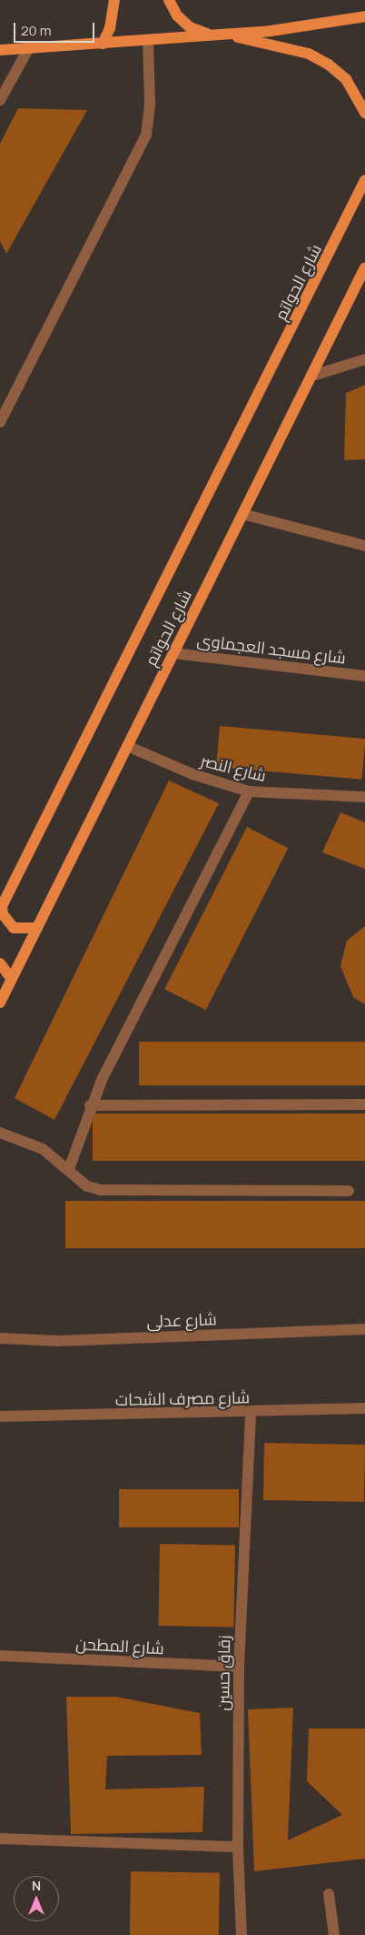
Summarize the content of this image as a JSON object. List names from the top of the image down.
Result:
{
  "streets": {
    "main road": ["شارع الحواتم"],
    "street": [
      "شارع مسجد العجماوى",
      "شارع النصر",
      "شارع عدلى",
      "شارع مصرف الشحات",
      "شارع المطحن",
      "زقاق حسين"
    ]
  },
  "crossings": [
    ["شارع الحواتم", "شارع مسجد العجماوى"],
    ["شارع الحواتم", "شارع النصر"],
    ["شارع مصرف الشحات", "زقاق حسين"],
    ["شارع المطحن", "زقاق حسين"]
  ],
  "scale_bar": "20 m",
  "north": "top"
}
